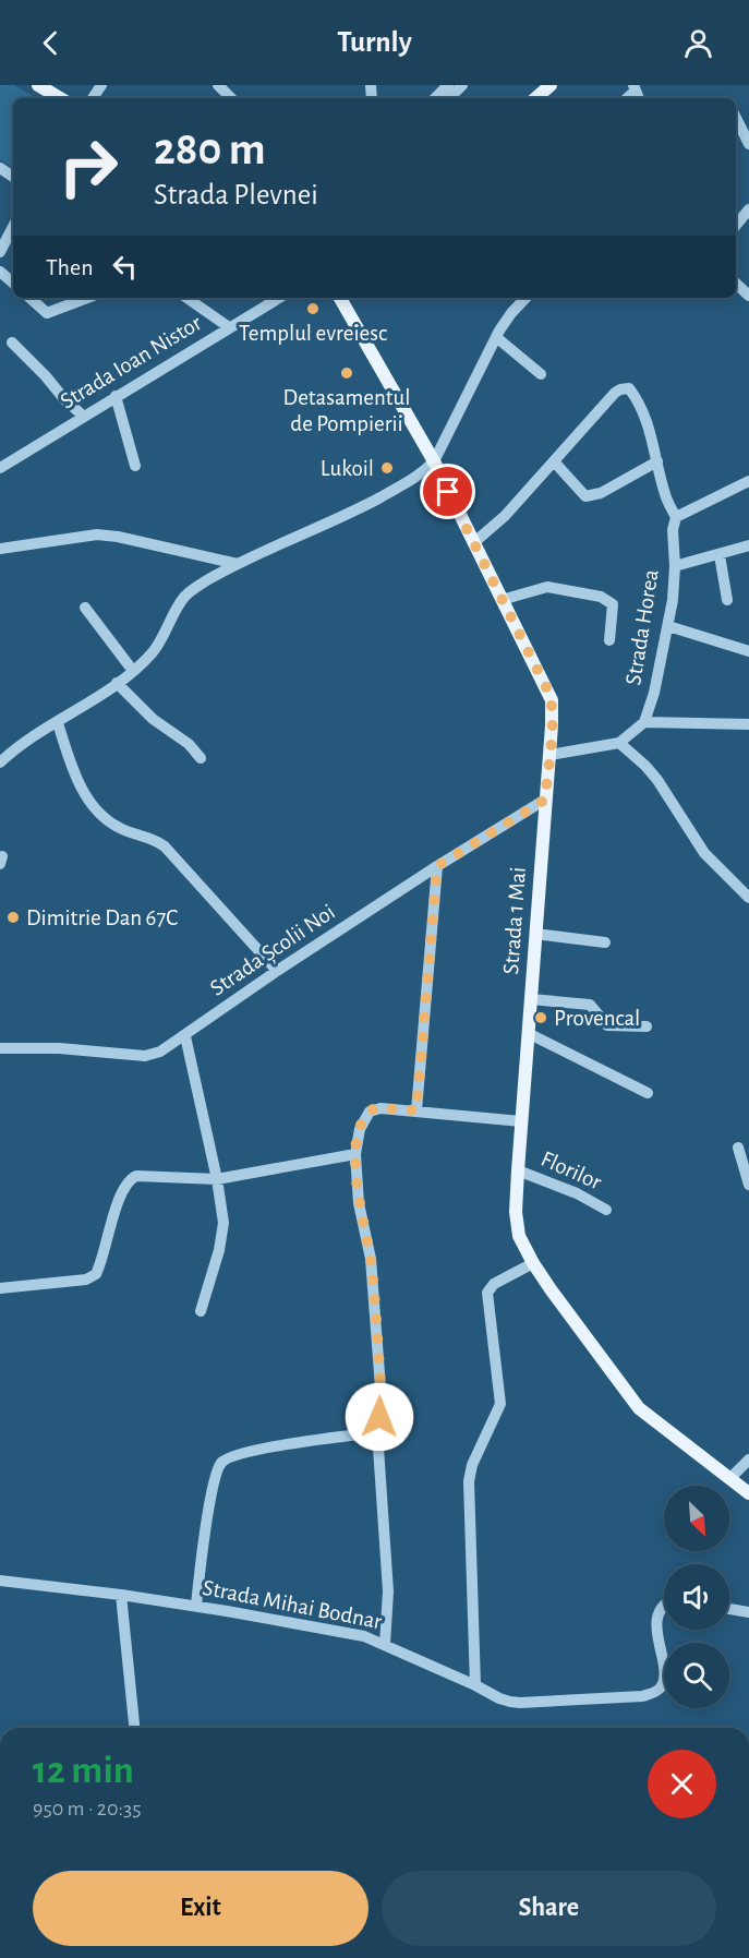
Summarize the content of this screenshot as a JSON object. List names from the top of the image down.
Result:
{
  "streets": {
    "main road": ["Strada 1 Mai"],
    "street": [
      "Strada Ioan Nistor",
      "Strada Horea",
      "Strada Școlii Noi",
      "Florilor",
      "Strada Mihai Bodnar"
    ]
  },
  "crossings": [
    ["Strada 1 Mai", "Strada Școlii Noi"],
    ["Strada 1 Mai", "Florilor"]
  ],
  "places": [
    "Templul evreiesc",
    "Detasamentul de Pompierii",
    "Lukoil",
    "Dimitrie Dan 67C",
    "Provencal"
  ],
  "north": "bottom right",
  "page": {
    "header": "Turnly",
    "turn": ["280 m", "Strada Plevnei"],
    "then": "Then",
    "heading": ["12 min", "950 m · 20:35"],
    "buttons": ["Exit", "Share"]
  }
}
